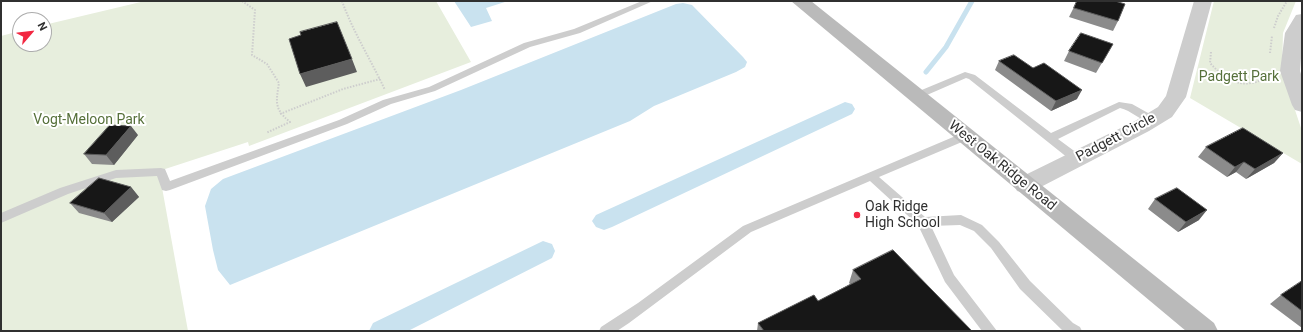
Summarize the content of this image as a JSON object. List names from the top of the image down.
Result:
{
  "streets": {
    "main road": ["West Oak Ridge Road"],
    "street": ["Padgett Circle"]
  },
  "crossings": [
    ["Padgett Circle", "West Oak Ridge Road"]
  ],
  "parks": ["Padgett Park", "Vogt-Meloon Park"],
  "places": ["Oak Ridge High School"],
  "north": "top right"
}
